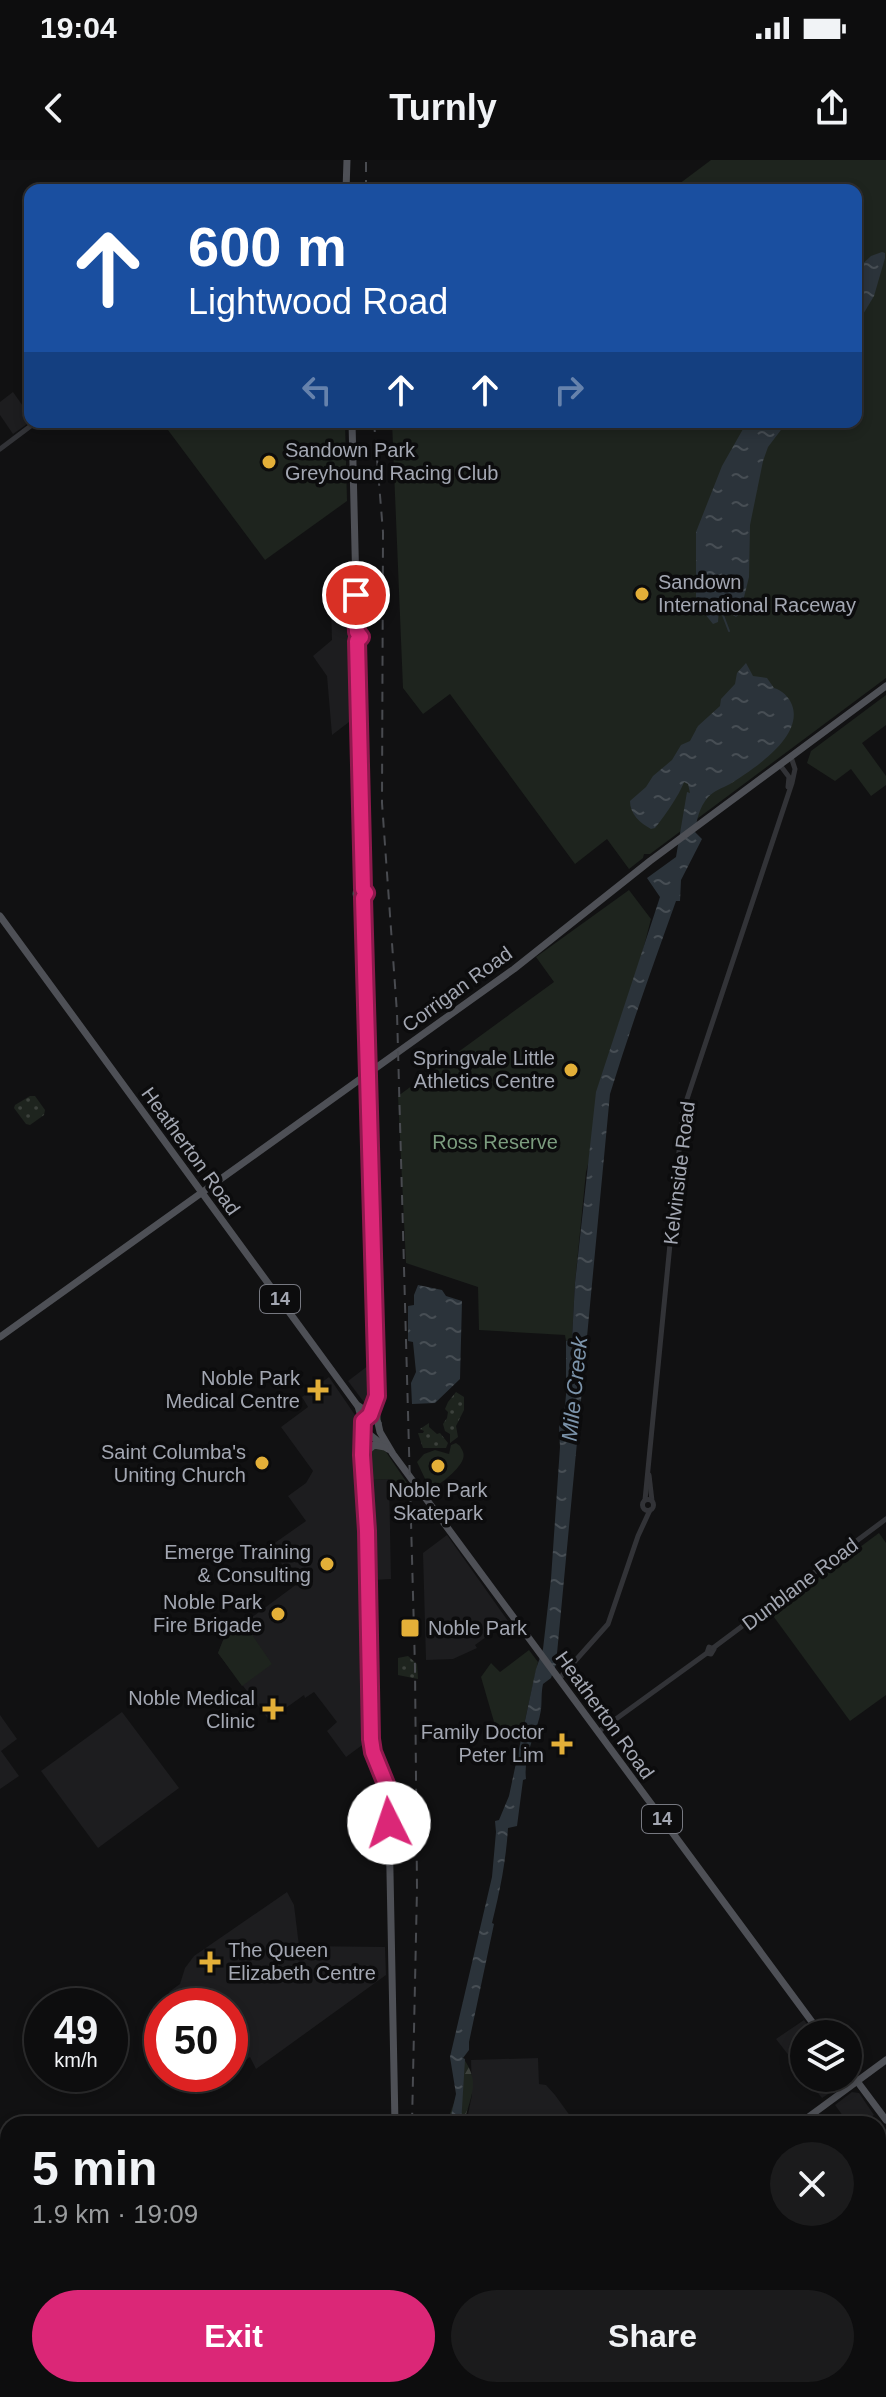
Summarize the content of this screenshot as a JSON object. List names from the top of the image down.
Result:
{
  "streets": {
    "main road": ["Corrigan Road", "Heatherton Road", "14"],
    "street": ["Kelvinside Road", "Dunblane Road"]
  },
  "crossings": [
    ["Corrigan Road", "Heatherton Road"],
    ["Corrigan Road", "Kelvinside Road"],
    ["Heatherton Road", "14"],
    ["Heatherton Road", "Dunblane Road"]
  ],
  "water": ["Mile Creek"],
  "parks": ["Ross Reserve"],
  "places": {
    "other": [
      "Sandown Park Greyhound Racing Club",
      "Sandown International Raceway",
      "Springvale Little Athletics Centre",
      "Saint Columba's Uniting Church",
      "Noble Park Skatepark",
      "Emerge Training & Consulting",
      "Noble Park Fire Brigade"
    ],
    "health": [
      "Noble Park Medical Centre",
      "Noble Medical Clinic",
      "Family Doctor Peter Lim",
      "The Queen Elizabeth Centre"
    ],
    "transit": ["Noble Park"]
  },
  "page": {
    "status": "19:04",
    "header": "Turnly",
    "turn": ["600 m", "Lightwood Road"],
    "speed": "49 km/h",
    "limit": "50",
    "heading": ["5 min", "1.9 km · 19:09"],
    "buttons": ["Exit", "Share"]
  }
}
